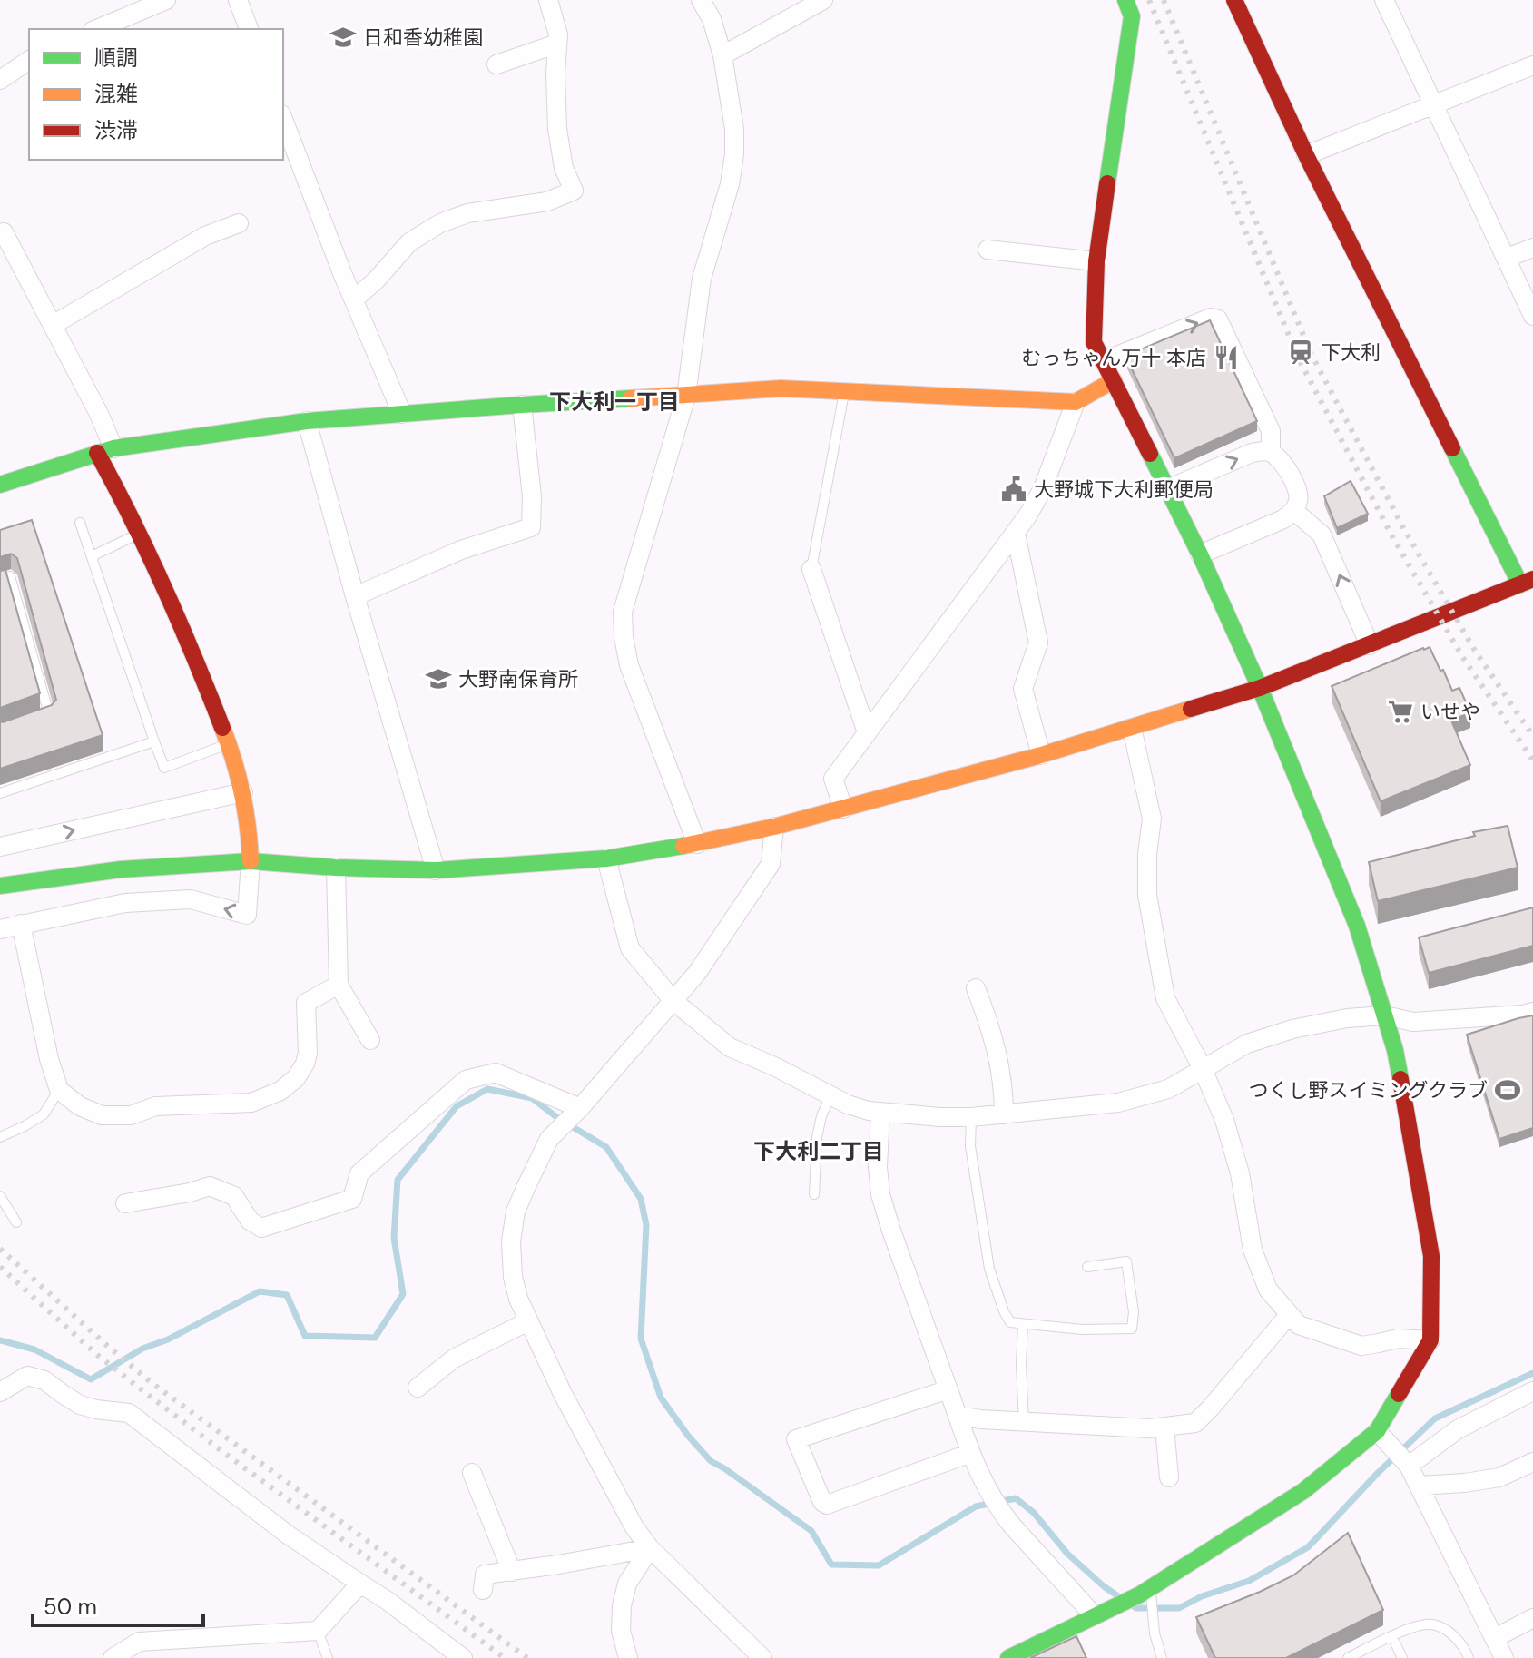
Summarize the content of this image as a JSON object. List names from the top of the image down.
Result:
{
  "districts": ["下大利一丁目", "下大利二丁目"],
  "places": {
    "school or university": ["日和香幼稚園", "大野南保育所"],
    "station": ["下大利"],
    "restaurant": ["むっちゃん万十 本店"],
    "public building": ["大野城下大利郵便局"],
    "supermarket": ["いせや"],
    "sports": ["つくし野スイミングクラブ"]
  },
  "legend": ["順調", "混雑", "渋滞"],
  "scale_bar": "50 m"
}
